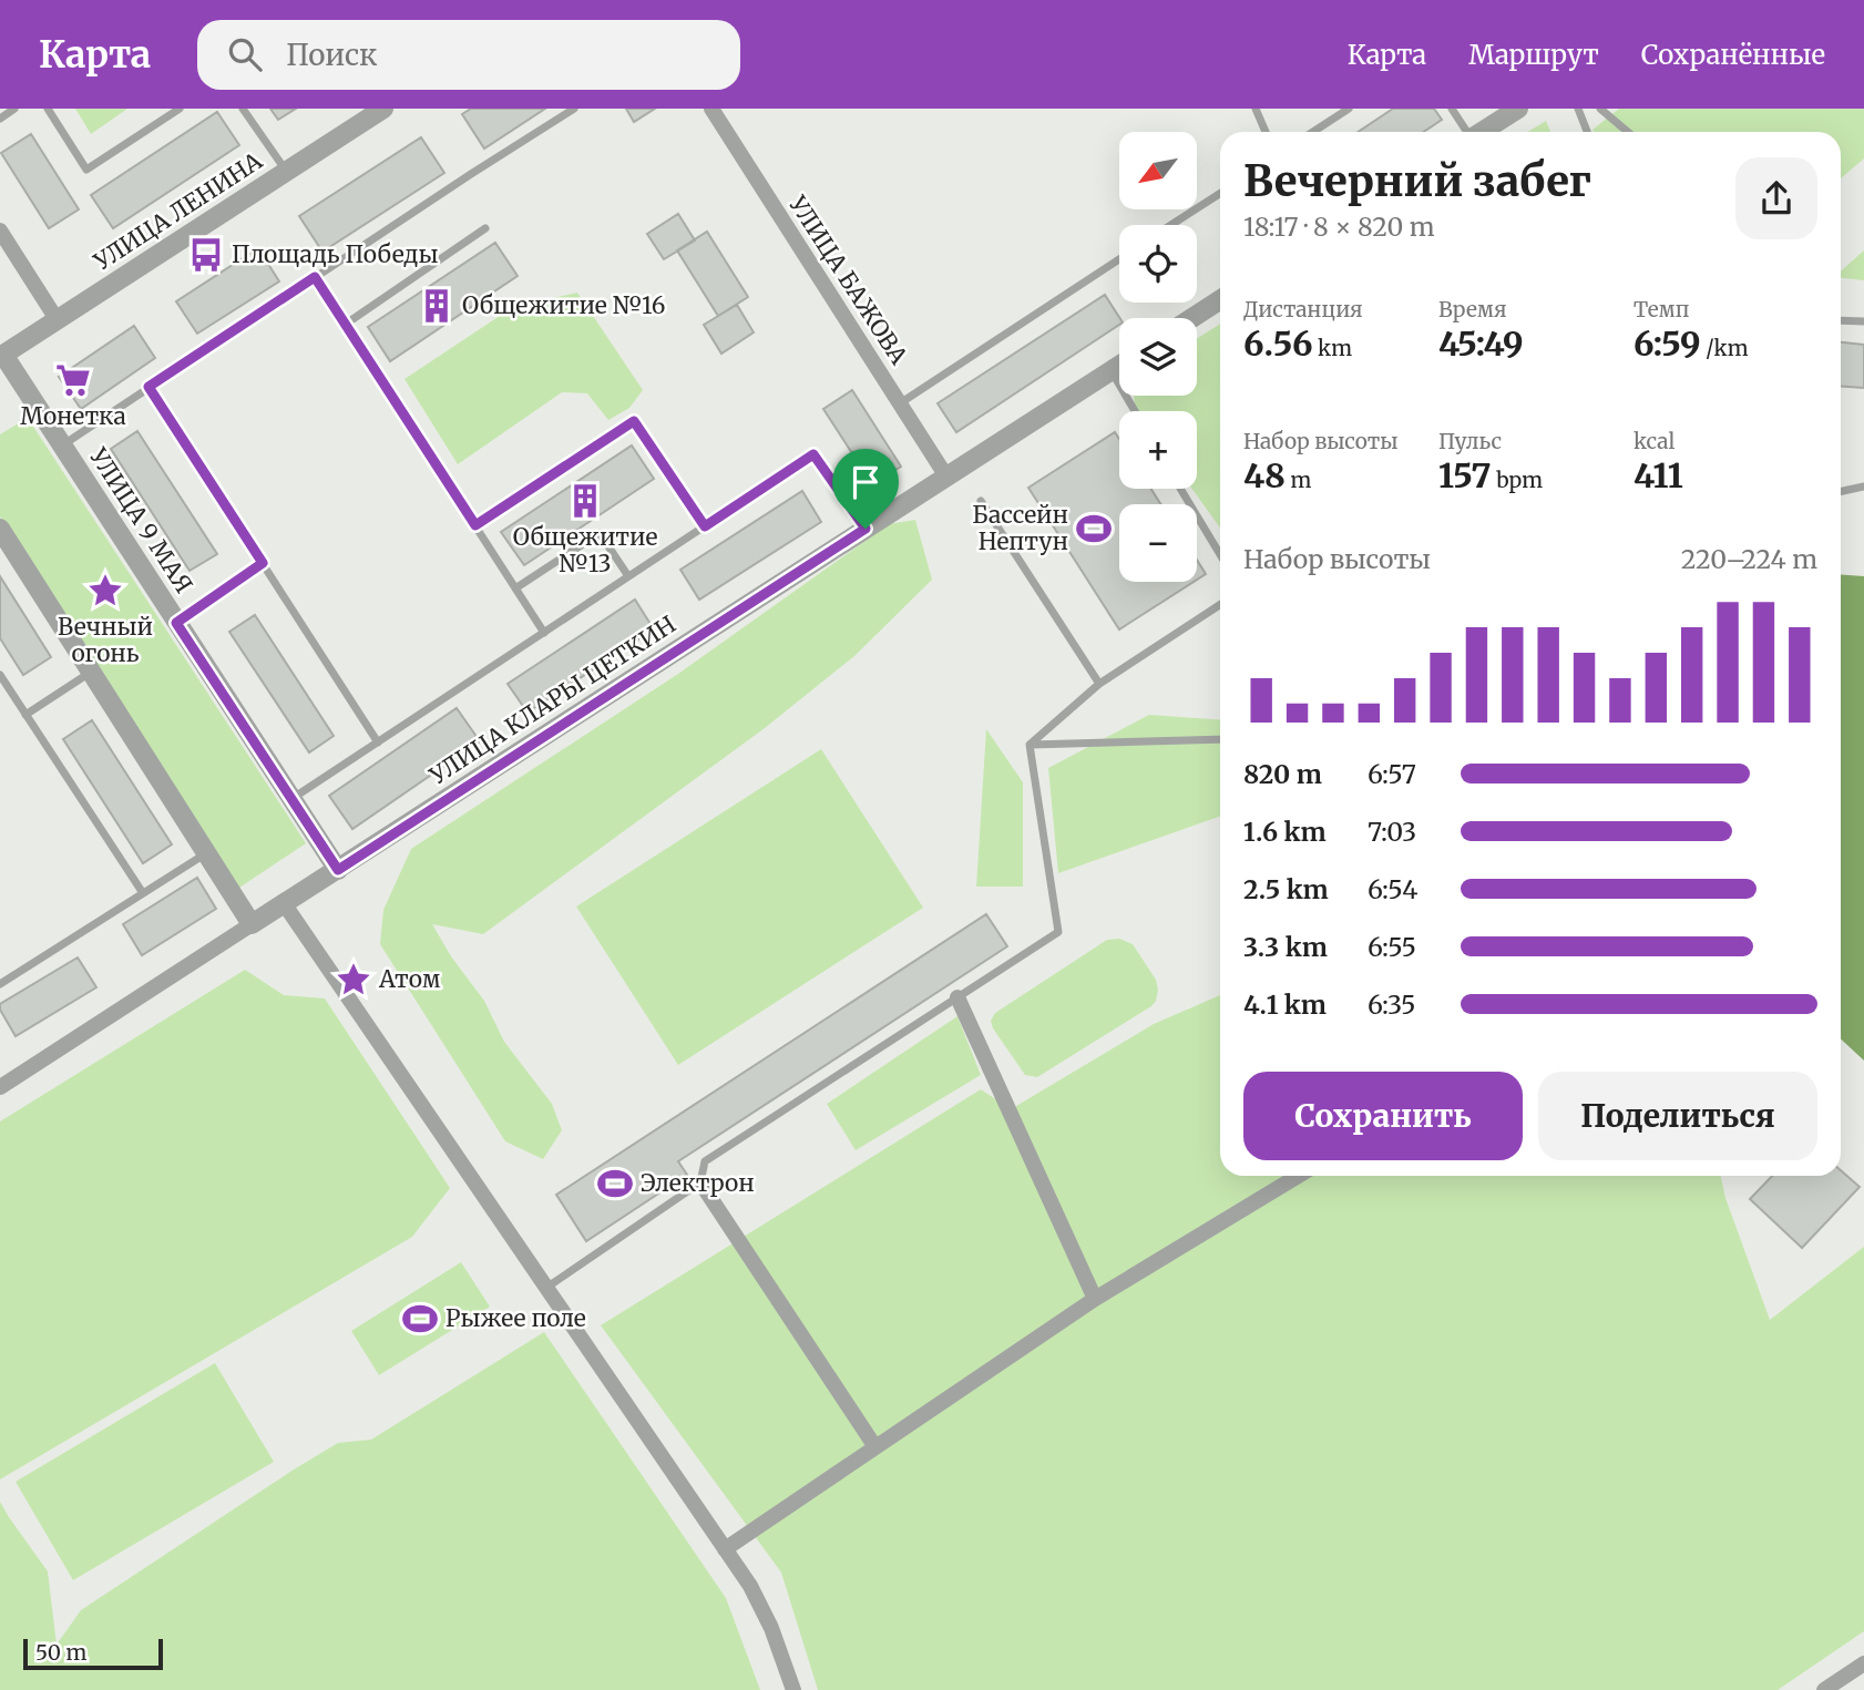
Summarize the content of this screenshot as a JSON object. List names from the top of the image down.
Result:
{
  "streets": {
    "street": [
      "УЛИЦА ЛЕНИНА",
      "УЛИЦА БАЖОВА",
      "УЛИЦА 9 МАЯ",
      "УЛИЦА КЛАРЫ ЦЕТКИН"
    ]
  },
  "crossings": [
    ["УЛИЦА ЛЕНИНА", "УЛИЦА 9 МАЯ"],
    ["УЛИЦА БАЖОВА", "УЛИЦА КЛАРЫ ЦЕТКИН"],
    ["УЛИЦА 9 МАЯ", "УЛИЦА КЛАРЫ ЦЕТКИН"]
  ],
  "places": {
    "bus stop": ["Площадь Победы"],
    "building": ["Общежитие №16", "Общежитие №13"],
    "supermarket": ["Монетка"],
    "sports": ["Бассейн Нептун", "Электрон", "Рыжее поле"],
    "place": ["Вечный огонь", "Атом"]
  },
  "scale_bar": "50 m",
  "north": "bottom left",
  "page": {
    "header": "Карта",
    "search": "Поиск",
    "nav": ["Карта", "Маршрут", "Сохранённые"],
    "map_buttons": ["+", "−"],
    "heading": ["Вечерний забег", "18:17 · 8 × 820 m"],
    "stats": [
      ["Дистанция", "6.56 km"],
      ["Время", "45:49"],
      ["Темп", "6:59 /km"],
      ["Набор высоты", "48 m"],
      ["Пульс", "157 bpm"],
      ["kcal", "411"]
    ],
    "chart": ["Набор высоты", "220–224 m"],
    "list": [
      {
        "name": "820 m",
        "note": "6:57"
      },
      {
        "name": "1.6 km",
        "note": "7:03"
      },
      {
        "name": "2.5 km",
        "note": "6:54"
      },
      {
        "name": "3.3 km",
        "note": "6:55"
      },
      {
        "name": "4.1 km",
        "note": "6:35"
      }
    ],
    "buttons": ["Сохранить", "Поделиться"],
    "scale": "50 m"
  }
}
